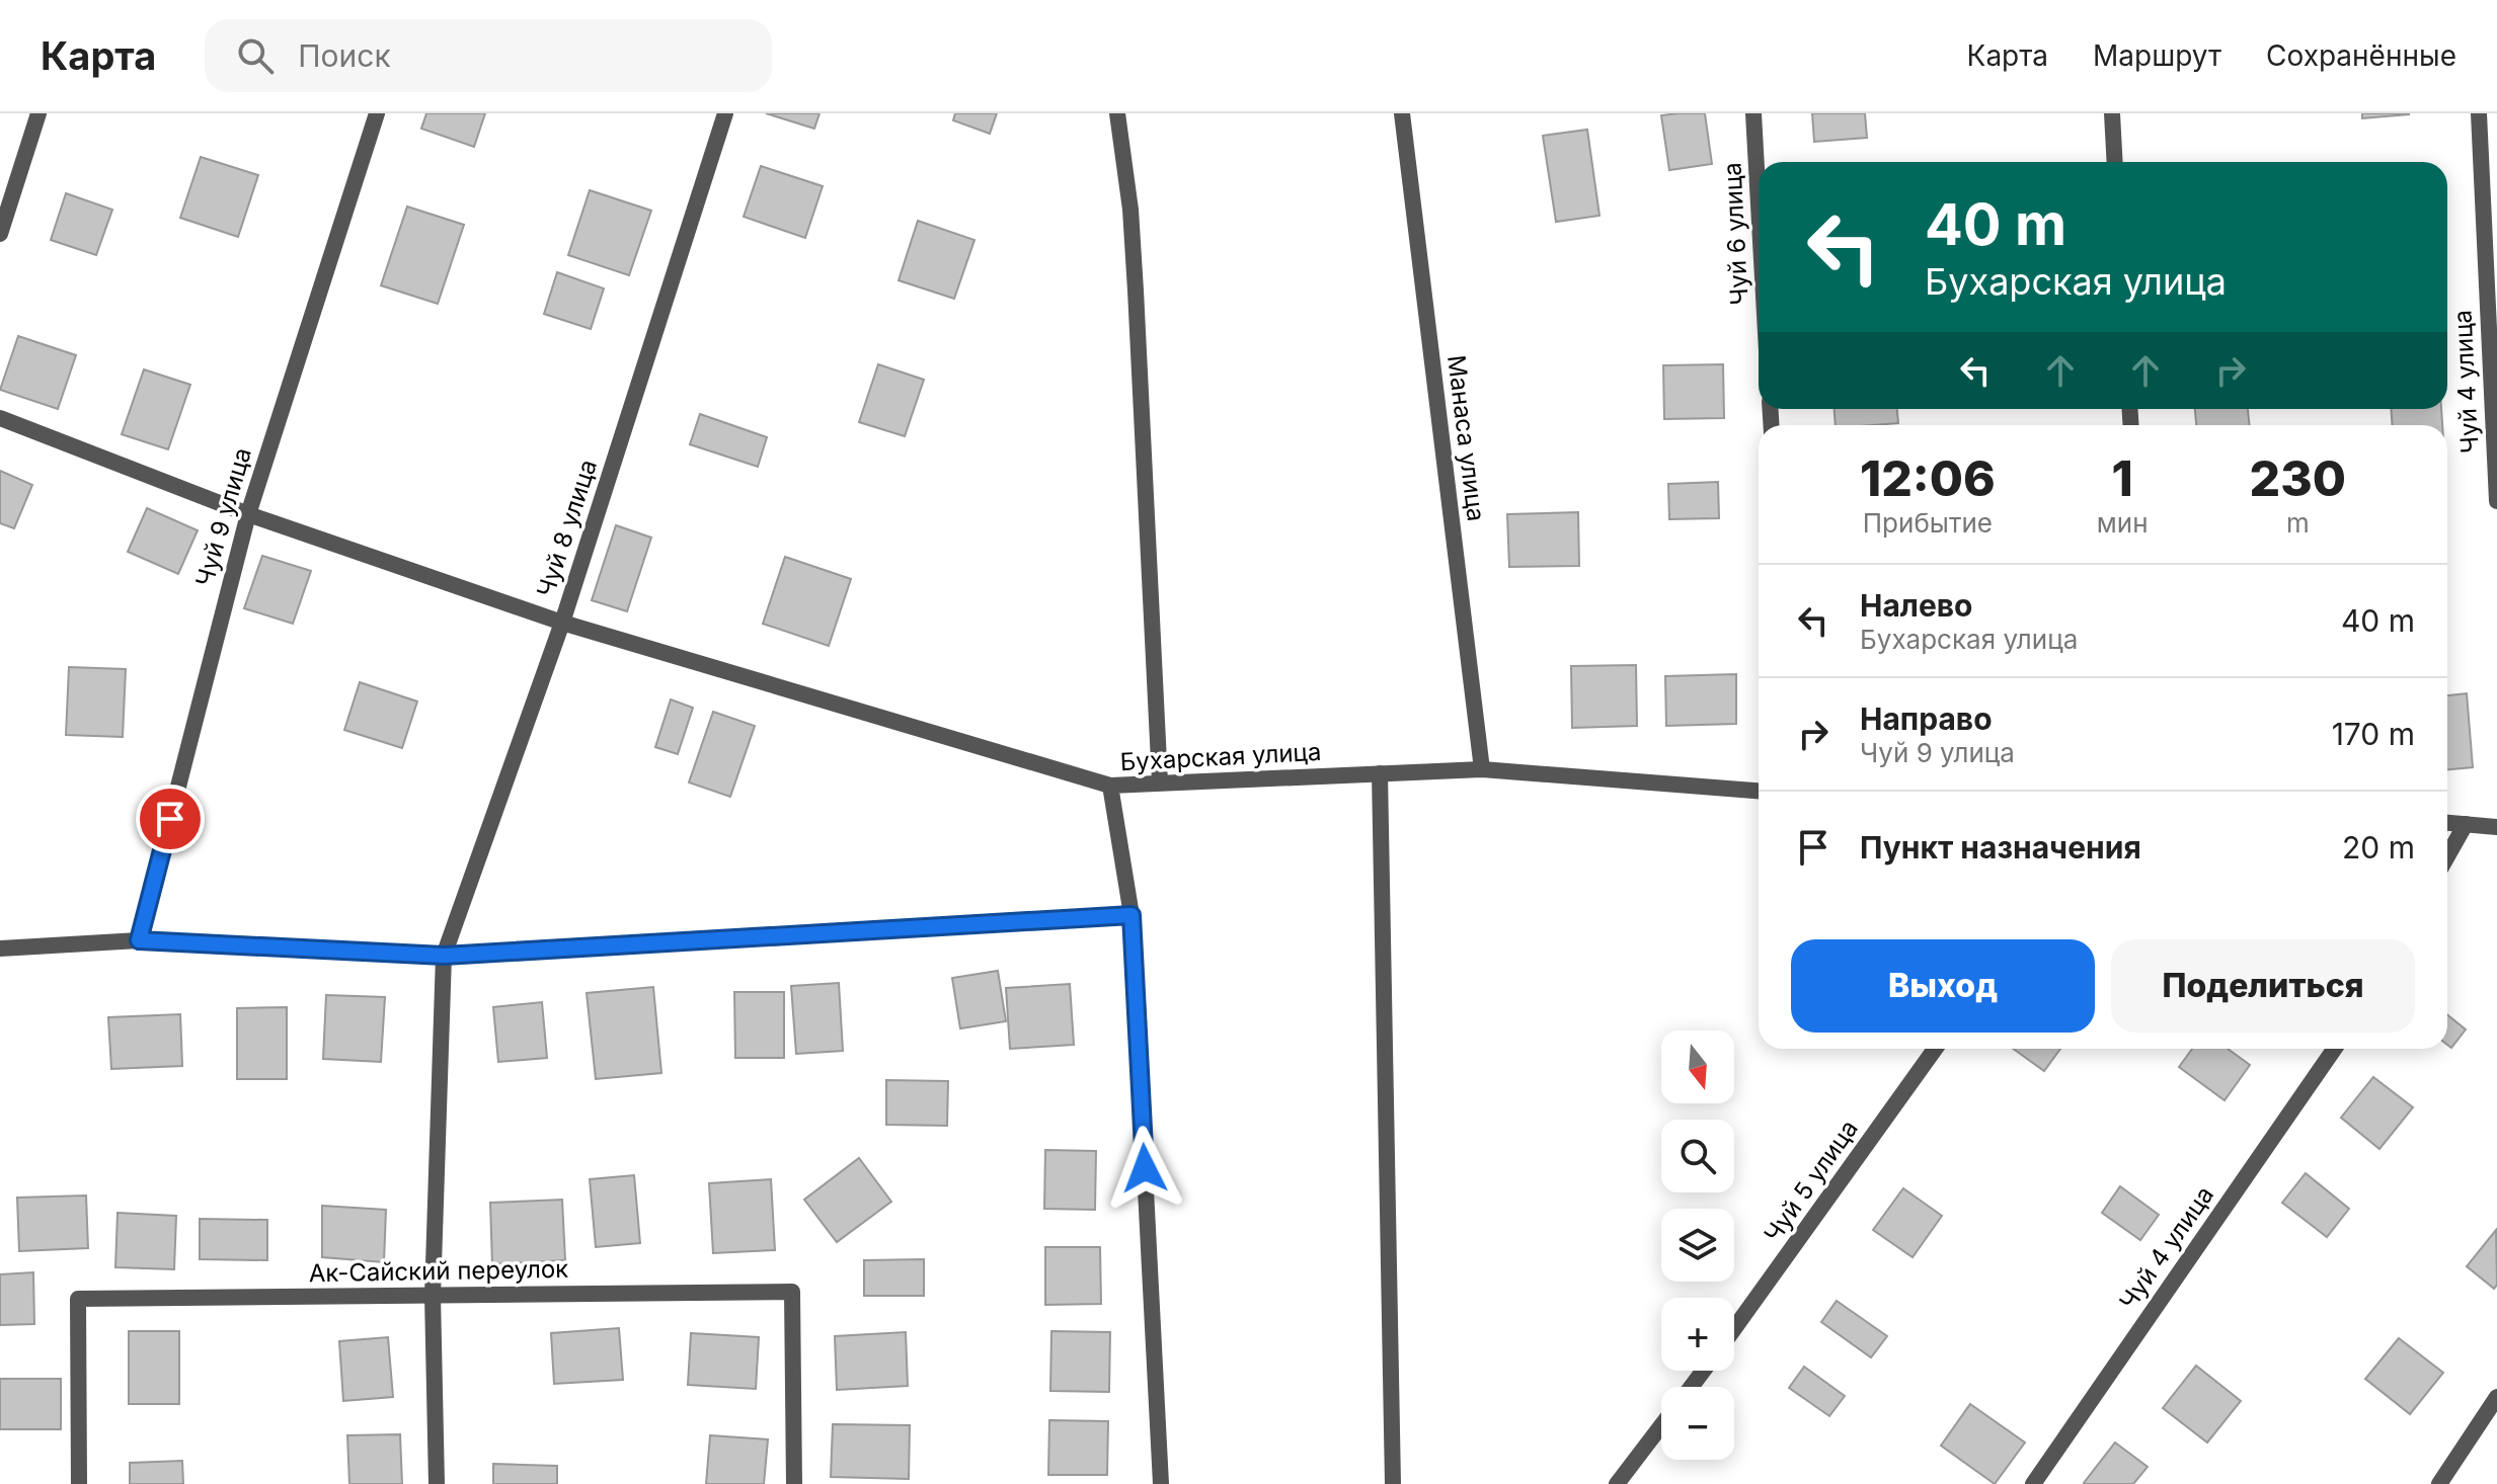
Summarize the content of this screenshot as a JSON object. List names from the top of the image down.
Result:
{
  "streets": {
    "street": [
      "Чуй 6 улица",
      "Чуй 4 улица",
      "Манаса улица",
      "Чуй 9 улица",
      "Чуй 8 улица",
      "Бухарская улица",
      "Чуй 5 улица",
      "Ак-Сайский переулок"
    ]
  },
  "crossings": [
    ["Манаса улица", "Бухарская улица"],
    ["Чуй 8 улица", "Ак-Сайский переулок"]
  ],
  "north": "bottom",
  "page": {
    "header": "Карта",
    "search": "Поиск",
    "nav": ["Карта", "Маршрут", "Сохранённые"],
    "turn": ["40 m", "Бухарская улица"],
    "eta": [
      "12:06",
      "Прибытие",
      "1",
      "мин",
      "230",
      "m"
    ],
    "list": [
      {
        "name": "Налево",
        "note": "Бухарская улица",
        "value": "40 m"
      },
      {
        "name": "Направо",
        "note": "Чуй 9 улица",
        "value": "170 m"
      },
      {
        "name": "Пункт назначения",
        "value": "20 m"
      }
    ],
    "buttons": ["Выход", "Поделиться"],
    "map_buttons": ["+", "−"]
  }
}
